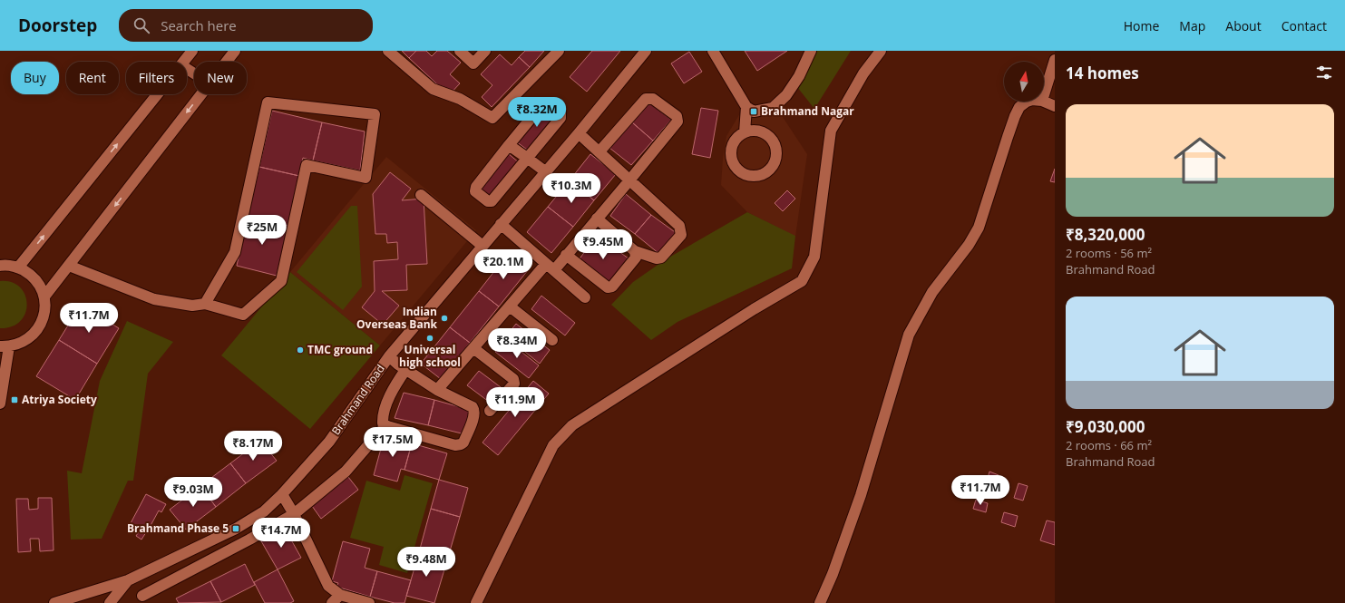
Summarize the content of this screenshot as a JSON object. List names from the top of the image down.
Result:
{
  "streets": {
    "street": ["Brahmand Road"]
  },
  "places": {
    "transit": ["Brahmand Nagar", "Atriya Society", "Brahmand Phase 5"],
    "other": ["Indian Overseas Bank", "Universal high school", "TMC ground"]
  },
  "north": "top",
  "page": {
    "header": "Doorstep",
    "search": "Search here",
    "nav": [
      "Home",
      "Map",
      "About",
      "Contact"
    ],
    "heading": "14 homes",
    "chip": [
      "Buy",
      "Rent",
      "Filters",
      "New"
    ],
    "list": [
      {
        "name": "₹8,320,000",
        "note": "2 rooms · 56 m² · Brahmand Road"
      },
      {
        "name": "₹9,030,000",
        "note": "2 rooms · 66 m² · Brahmand Road"
      }
    ],
    "price": [
      "₹8.32M",
      "₹10.3M",
      "₹25M",
      "₹9.45M",
      "₹20.1M",
      "₹11.7M",
      "₹8.34M",
      "₹11.9M",
      "₹17.5M",
      "₹8.17M",
      "₹11.7M",
      "₹9.03M",
      "₹14.7M",
      "₹9.48M"
    ]
  }
}
